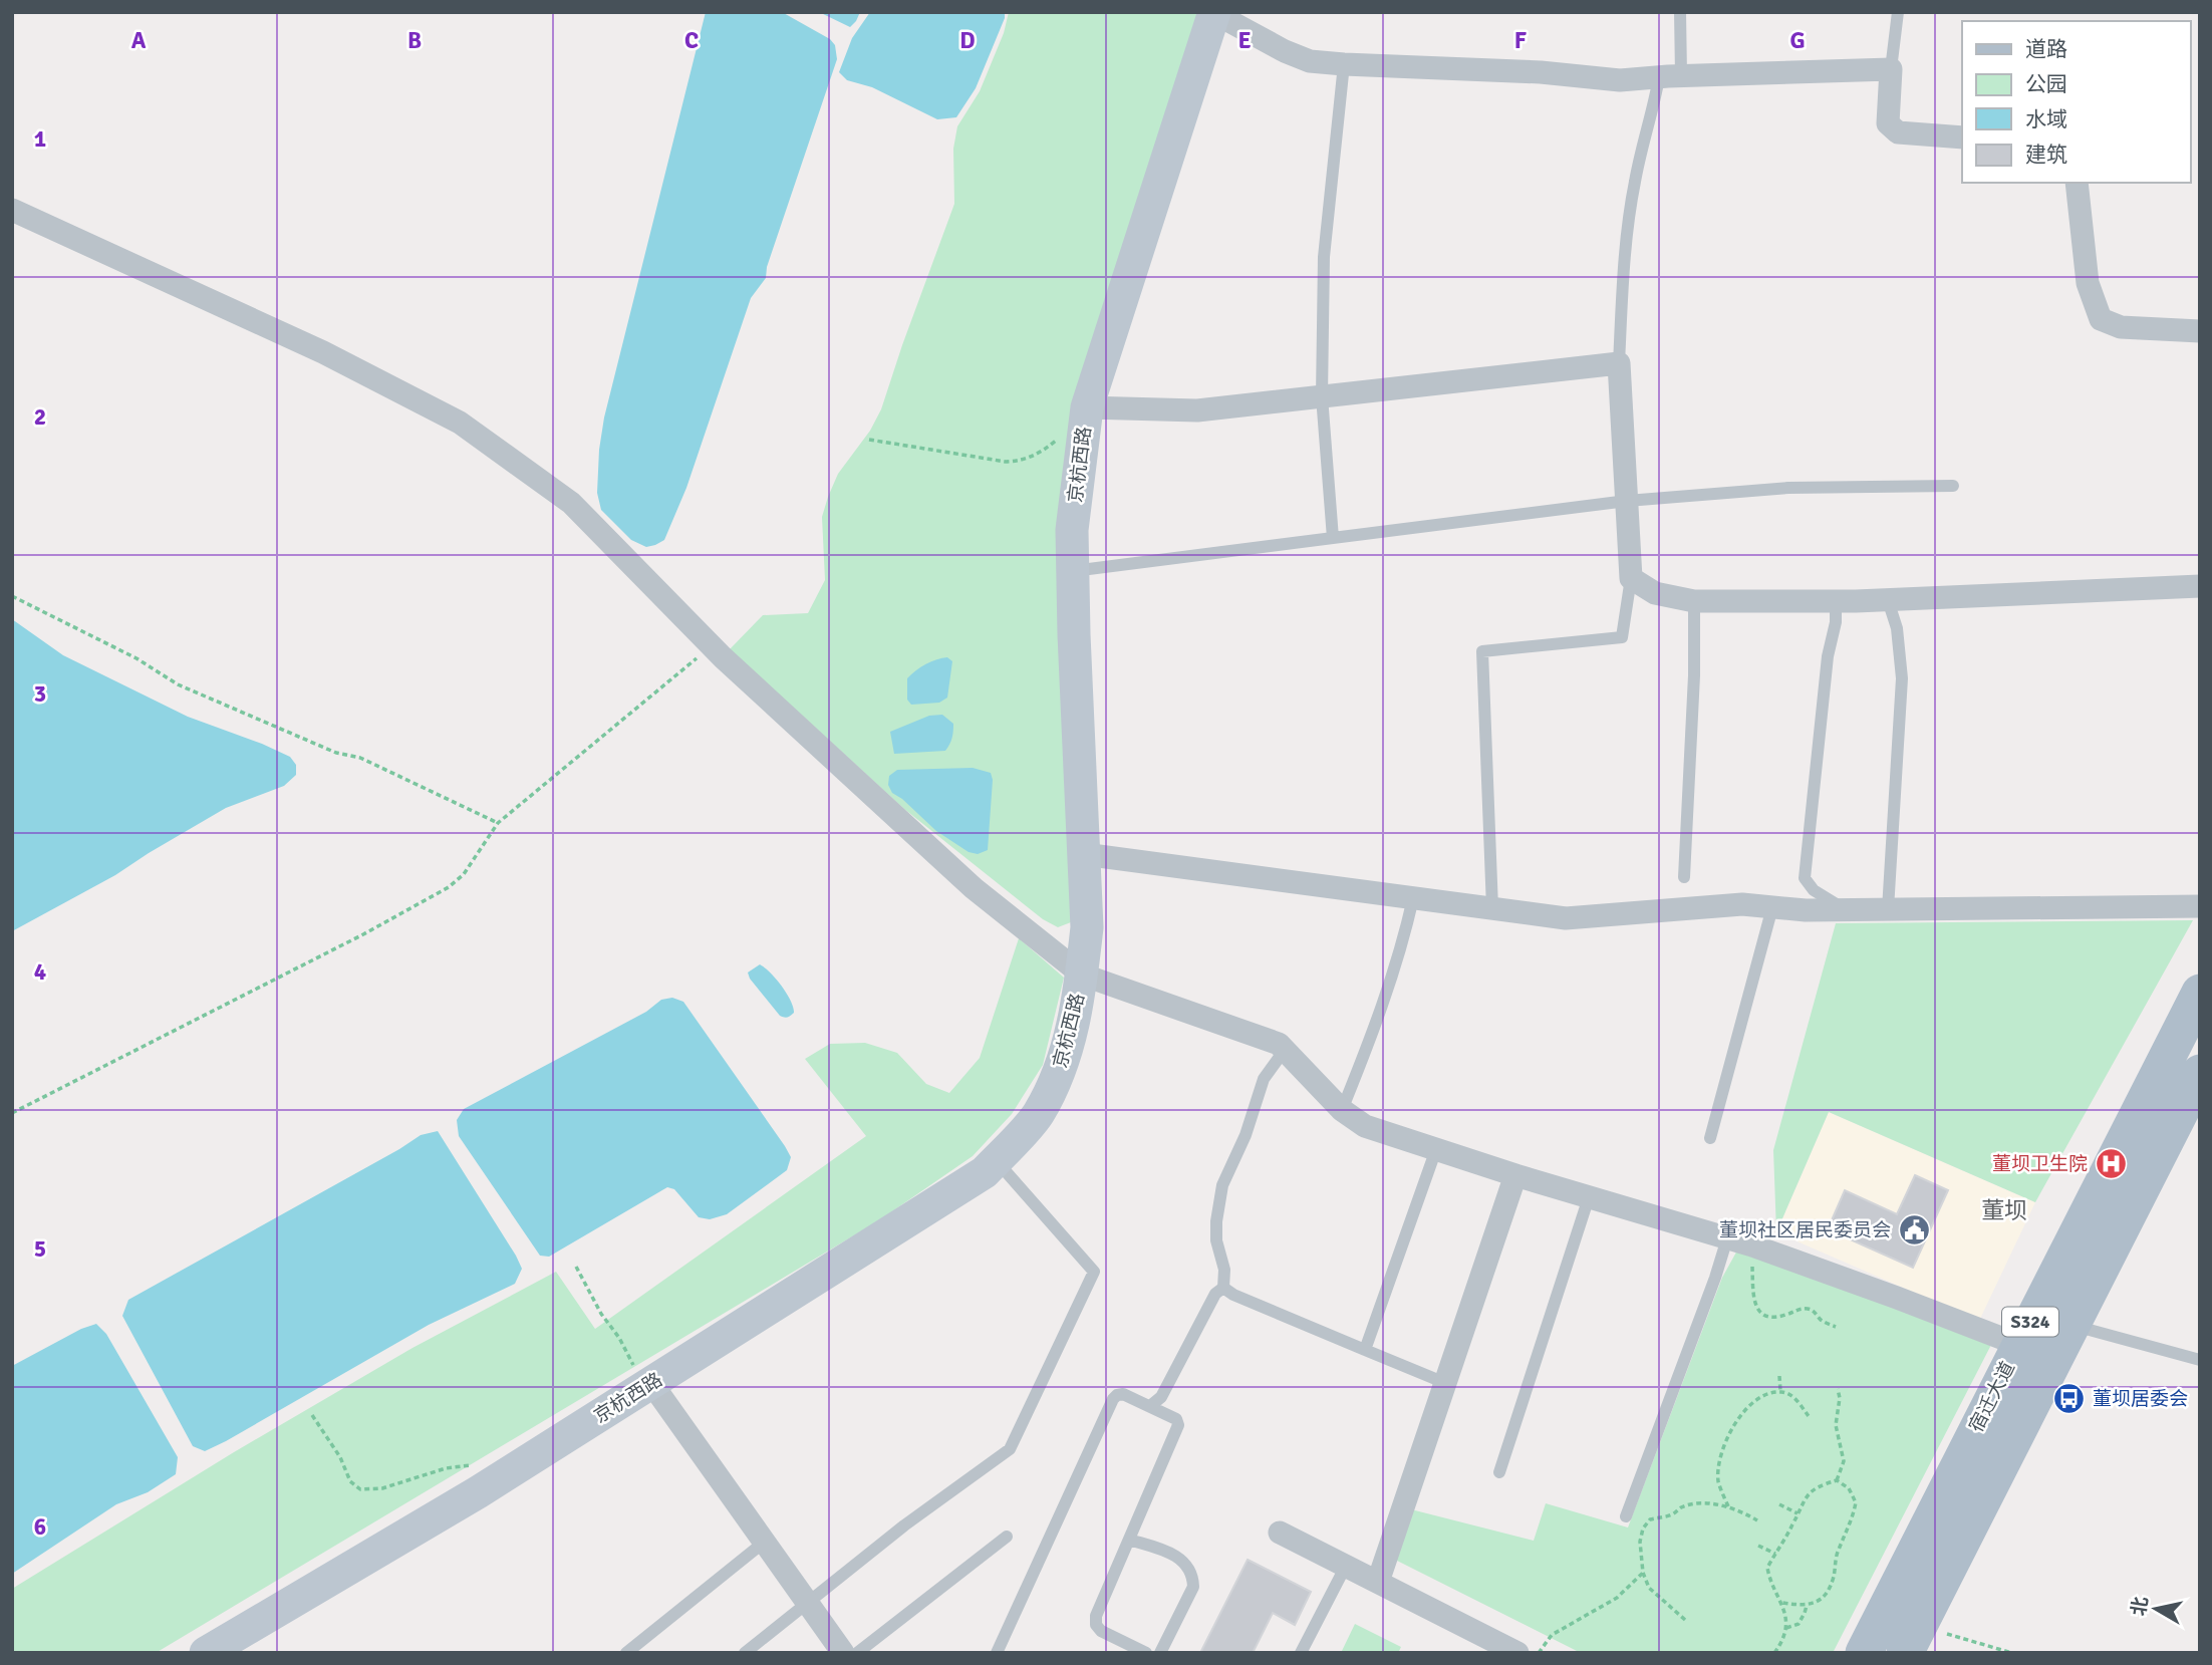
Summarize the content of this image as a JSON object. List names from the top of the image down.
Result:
{
  "streets": {
    "main road": ["京杭西路", "S324", "宿迁大道"]
  },
  "districts": ["董坝"],
  "places": {
    "hospital": ["董坝卫生院"],
    "public building": ["董坝社区居民委员会"],
    "bus stop": ["董坝居委会"]
  },
  "legend": [
    "道路",
    "公园",
    "水域",
    "建筑"
  ],
  "north": "left",
  "grid": {
    "columns": [
      "A",
      "B",
      "C",
      "D",
      "E",
      "F",
      "G"
    ],
    "rows": [
      "1",
      "2",
      "3",
      "4",
      "5",
      "6"
    ]
  }
}
